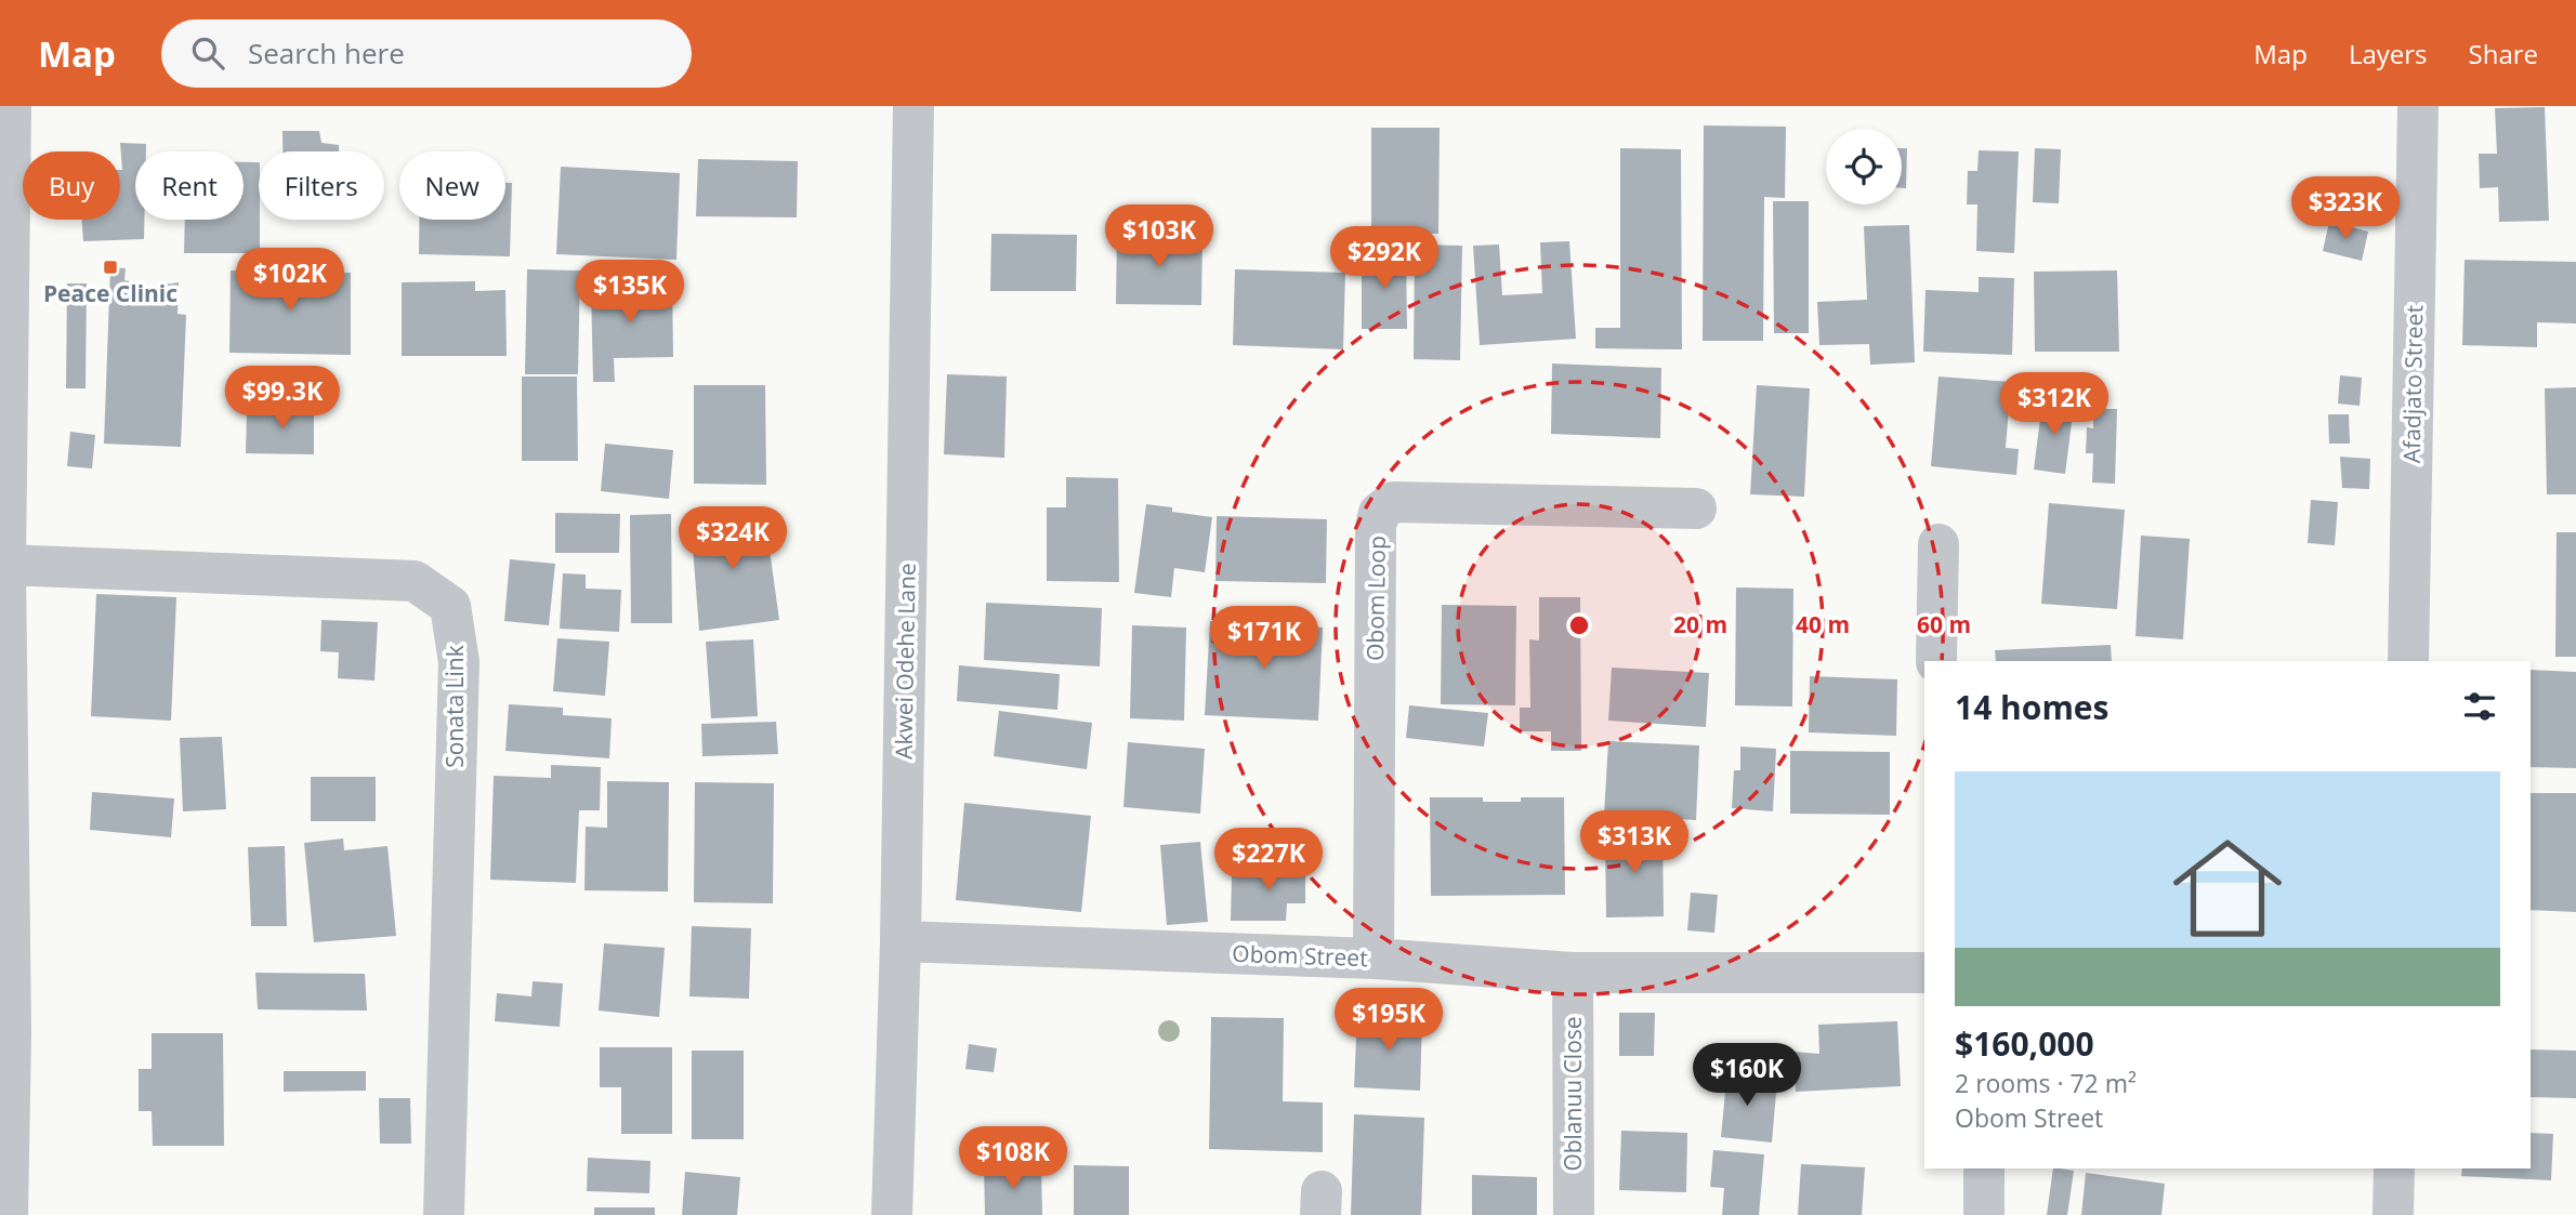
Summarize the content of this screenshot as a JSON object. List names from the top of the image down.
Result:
{
  "streets": {
    "street": [
      "Afadjato Street",
      "Obom Loop",
      "Akwei Odehe Lane",
      "Sonata Link",
      "Obom Street",
      "Oblanuu Close"
    ]
  },
  "crossings": [
    ["Obom Loop", "Obom Street"],
    ["Akwei Odehe Lane", "Obom Street"],
    ["Obom Street", "Oblanuu Close"]
  ],
  "places": {
    "transit": ["Peace Clinic"]
  },
  "page": {
    "header": "Map",
    "search": "Search here",
    "nav": ["Map", "Layers", "Share"],
    "chip": [
      "Buy",
      "Rent",
      "Filters",
      "New"
    ],
    "price": [
      "$323K",
      "$103K",
      "$292K",
      "$102K",
      "$135K",
      "$99.3K",
      "$312K",
      "$324K",
      "$171K",
      "$313K",
      "$227K",
      "$195K",
      "$160K",
      "$108K"
    ],
    "heading": "14 homes",
    "list": [
      {
        "name": "$160,000",
        "note": "2 rooms · 72 m² · Obom Street"
      }
    ]
  },
  "rings": ["20 m", "40 m", "60 m"]
}
